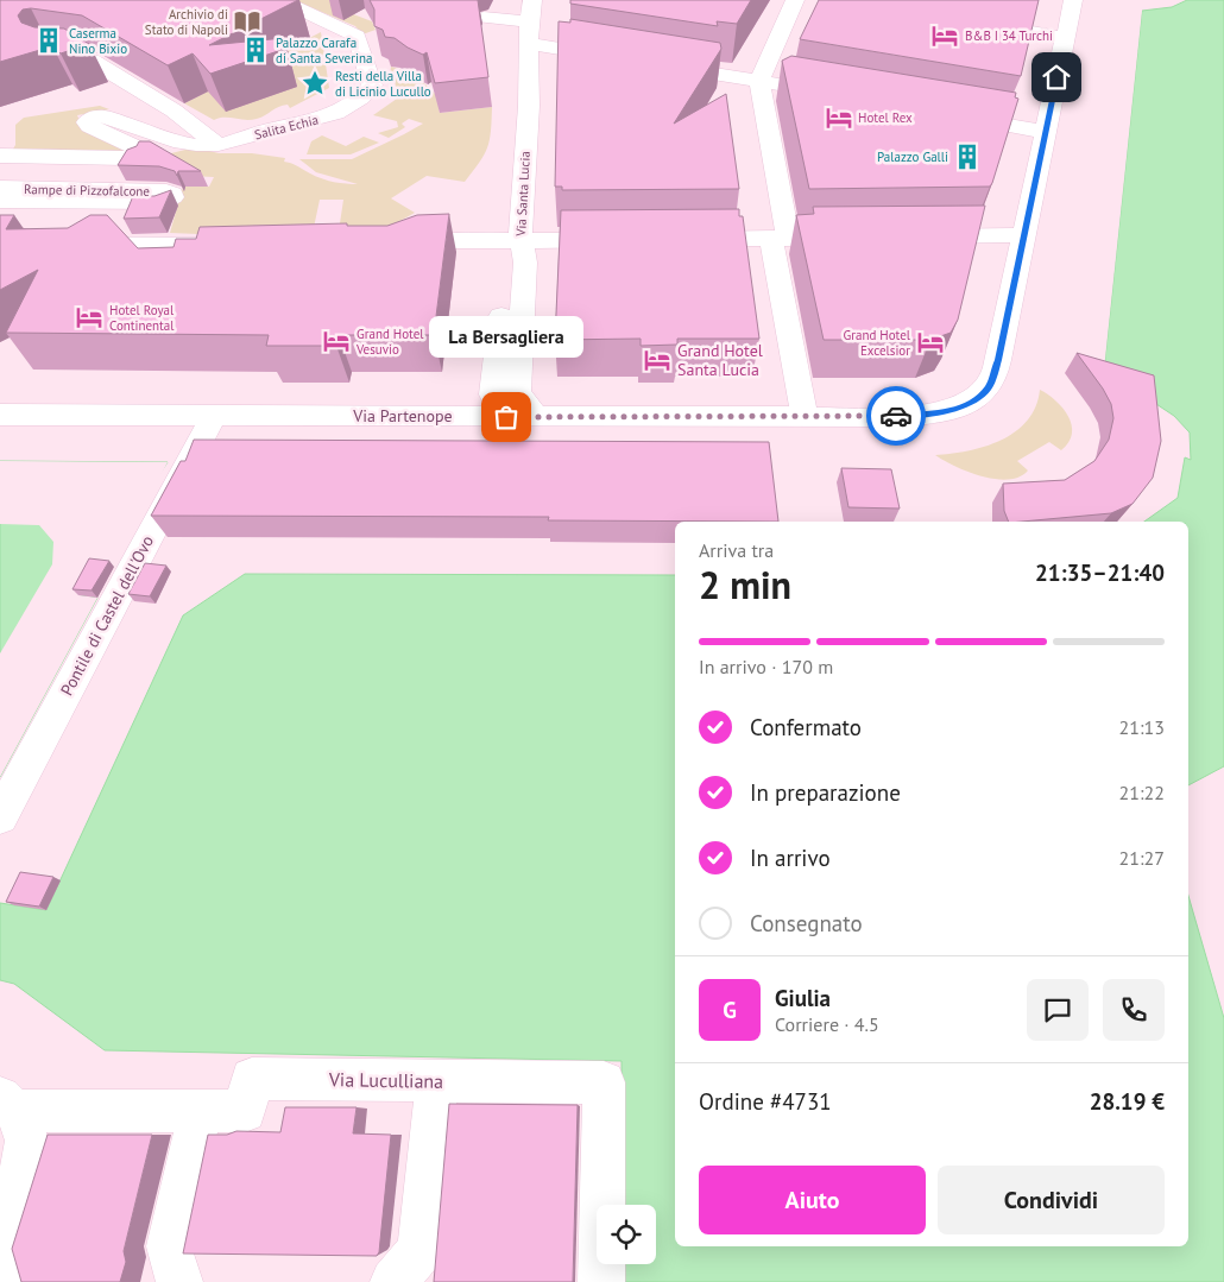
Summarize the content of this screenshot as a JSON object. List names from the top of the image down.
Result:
{
  "streets": {
    "street": [
      "Salita Echia",
      "Rampe di Pizzofalcone",
      "Via Santa Lucia",
      "Via Partenope",
      "Pontile di Castel dell'Ovo",
      "Via Luculliana"
    ]
  },
  "crossings": [
    ["Via Santa Lucia", "Via Partenope"],
    ["Via Partenope", "Pontile di Castel dell'Ovo"]
  ],
  "places": {
    "library": ["Archivio di Stato di Napoli"],
    "hotel": [
      "B&B I 34 Turchi",
      "Hotel Rex",
      "Hotel Royal Continental",
      "Grand Hotel Vesuvio",
      "Grand Hotel Excelsior",
      "Grand Hotel Santa Lucia"
    ],
    "building": ["Caserma Nino Bixio", "Palazzo Carafa di Santa Severina", "Palazzo Galli"],
    "place": ["Resti della Villa di Licinio Lucullo"],
    "other": ["La Bersagliera"]
  },
  "page": {
    "bubble": "La Bersagliera",
    "heading": ["2 min", "Arriva tra", "21:35–21:40"],
    "panel": [
      "Giulia",
      "Corriere · 4.5",
      "Ordine #4731",
      "28.19 €"
    ],
    "bar": "In arrivo · 170 m",
    "list": [
      ["Confermato", "21:13"],
      ["In preparazione", "21:22"],
      ["In arrivo", "21:27"],
      "Consegnato"
    ],
    "round": "G",
    "buttons": ["Aiuto", "Condividi"]
  }
}
